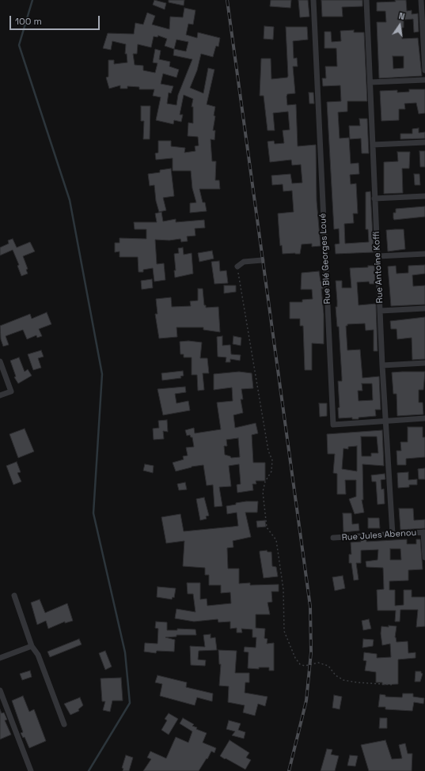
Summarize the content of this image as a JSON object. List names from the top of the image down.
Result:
{
  "streets": {
    "street": ["Rue Blé Georges Loué", "Rue Antoine Koffi", "Rue Jules Abenou"]
  },
  "crossings": [
    ["Rue Blé Georges Loué", "Rue Antoine Koffi"],
    ["Rue Antoine Koffi", "Rue Jules Abenou"]
  ],
  "scale_bar": "100 m",
  "north": "top"
}
